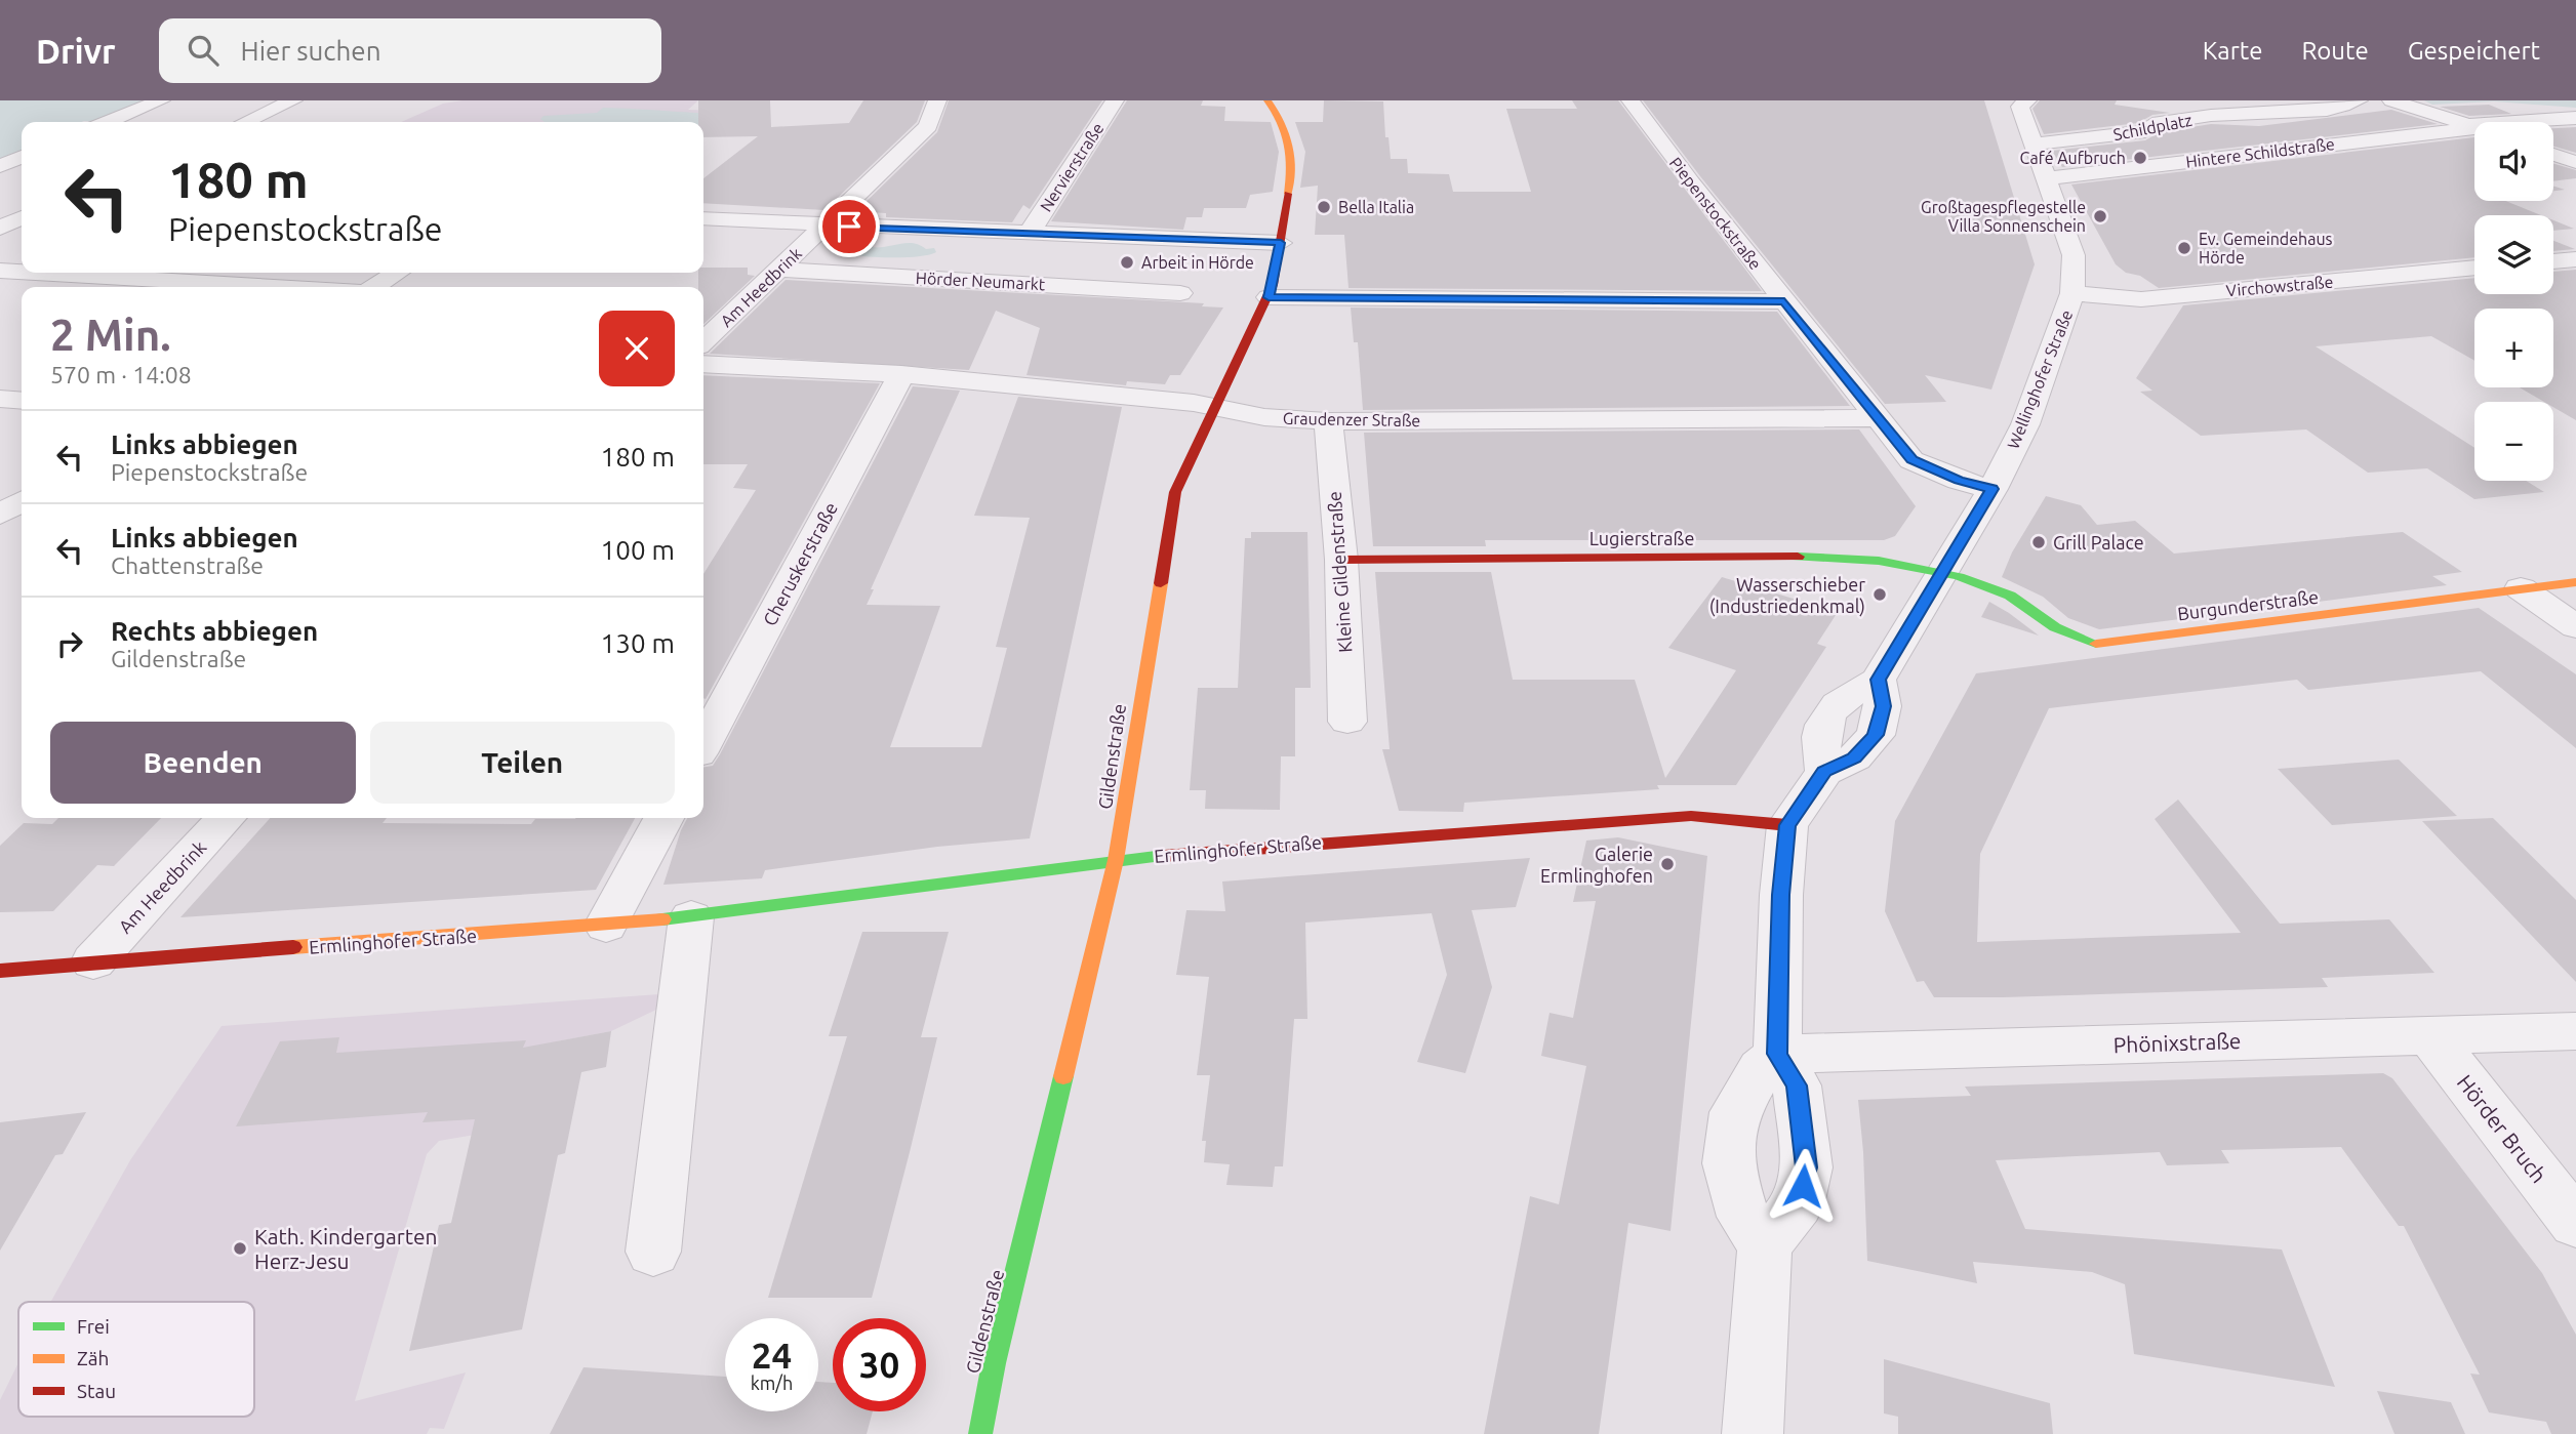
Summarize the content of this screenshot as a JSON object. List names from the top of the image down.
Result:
{
  "streets": {
    "street": [
      "Schildplatz",
      "Hintere Schildstraße",
      "Nervierstraße",
      "Piepenstockstraße",
      "Hörder Neumarkt",
      "Virchowstraße",
      "Am Heedbrink",
      "Wellinghofer Straße",
      "Graudenzer Straße",
      "Lugierstraße",
      "Cheruskerstraße",
      "Kleine Gildenstraße",
      "Burgunderstraße",
      "Gildenstraße",
      "Ermlinghofer Straße",
      "Phönixstraße",
      "Hörder Bruch"
    ]
  },
  "crossings": [
    ["Schildplatz", "Wellinghofer Straße"],
    ["Hintere Schildstraße", "Wellinghofer Straße"],
    ["Piepenstockstraße", "Wellinghofer Straße"],
    ["Piepenstockstraße", "Graudenzer Straße"],
    ["Hörder Neumarkt", "Am Heedbrink"],
    ["Virchowstraße", "Wellinghofer Straße"],
    ["Am Heedbrink", "Ermlinghofer Straße"],
    ["Wellinghofer Straße", "Lugierstraße"],
    ["Wellinghofer Straße", "Burgunderstraße"],
    ["Graudenzer Straße", "Cheruskerstraße"],
    ["Graudenzer Straße", "Kleine Gildenstraße"],
    ["Graudenzer Straße", "Gildenstraße"],
    ["Lugierstraße", "Kleine Gildenstraße"],
    ["Lugierstraße", "Burgunderstraße"],
    ["Gildenstraße", "Ermlinghofer Straße"],
    ["Phönixstraße", "Hörder Bruch"]
  ],
  "places": [
    "Café Aufbruch",
    "Bella Italia",
    "Großtagespflegestelle Villa Sonnenschein",
    "Ev. Gemeindehaus Hörde",
    "Arbeit in Hörde",
    "Grill Palace",
    "Wasserschieber (Industriedenkmal)",
    "Galerie Ermlinghofen",
    "Kath. Kindergarten Herz-Jesu"
  ],
  "legend": ["Frei", "Zäh", "Stau"],
  "page": {
    "header": "Drivr",
    "search": "Hier suchen",
    "nav": ["Karte", "Route", "Gespeichert"],
    "map_buttons": ["+", "−"],
    "turn": ["180 m", "Piepenstockstraße"],
    "heading": ["2 Min.", "570 m · 14:08"],
    "list": [
      {
        "name": "Links abbiegen",
        "note": "Piepenstockstraße",
        "value": "180 m"
      },
      {
        "name": "Links abbiegen",
        "note": "Chattenstraße",
        "value": "100 m"
      },
      {
        "name": "Rechts abbiegen",
        "note": "Gildenstraße",
        "value": "130 m"
      }
    ],
    "buttons": ["Beenden", "Teilen"],
    "speed": "24 km/h",
    "limit": "30"
  }
}
